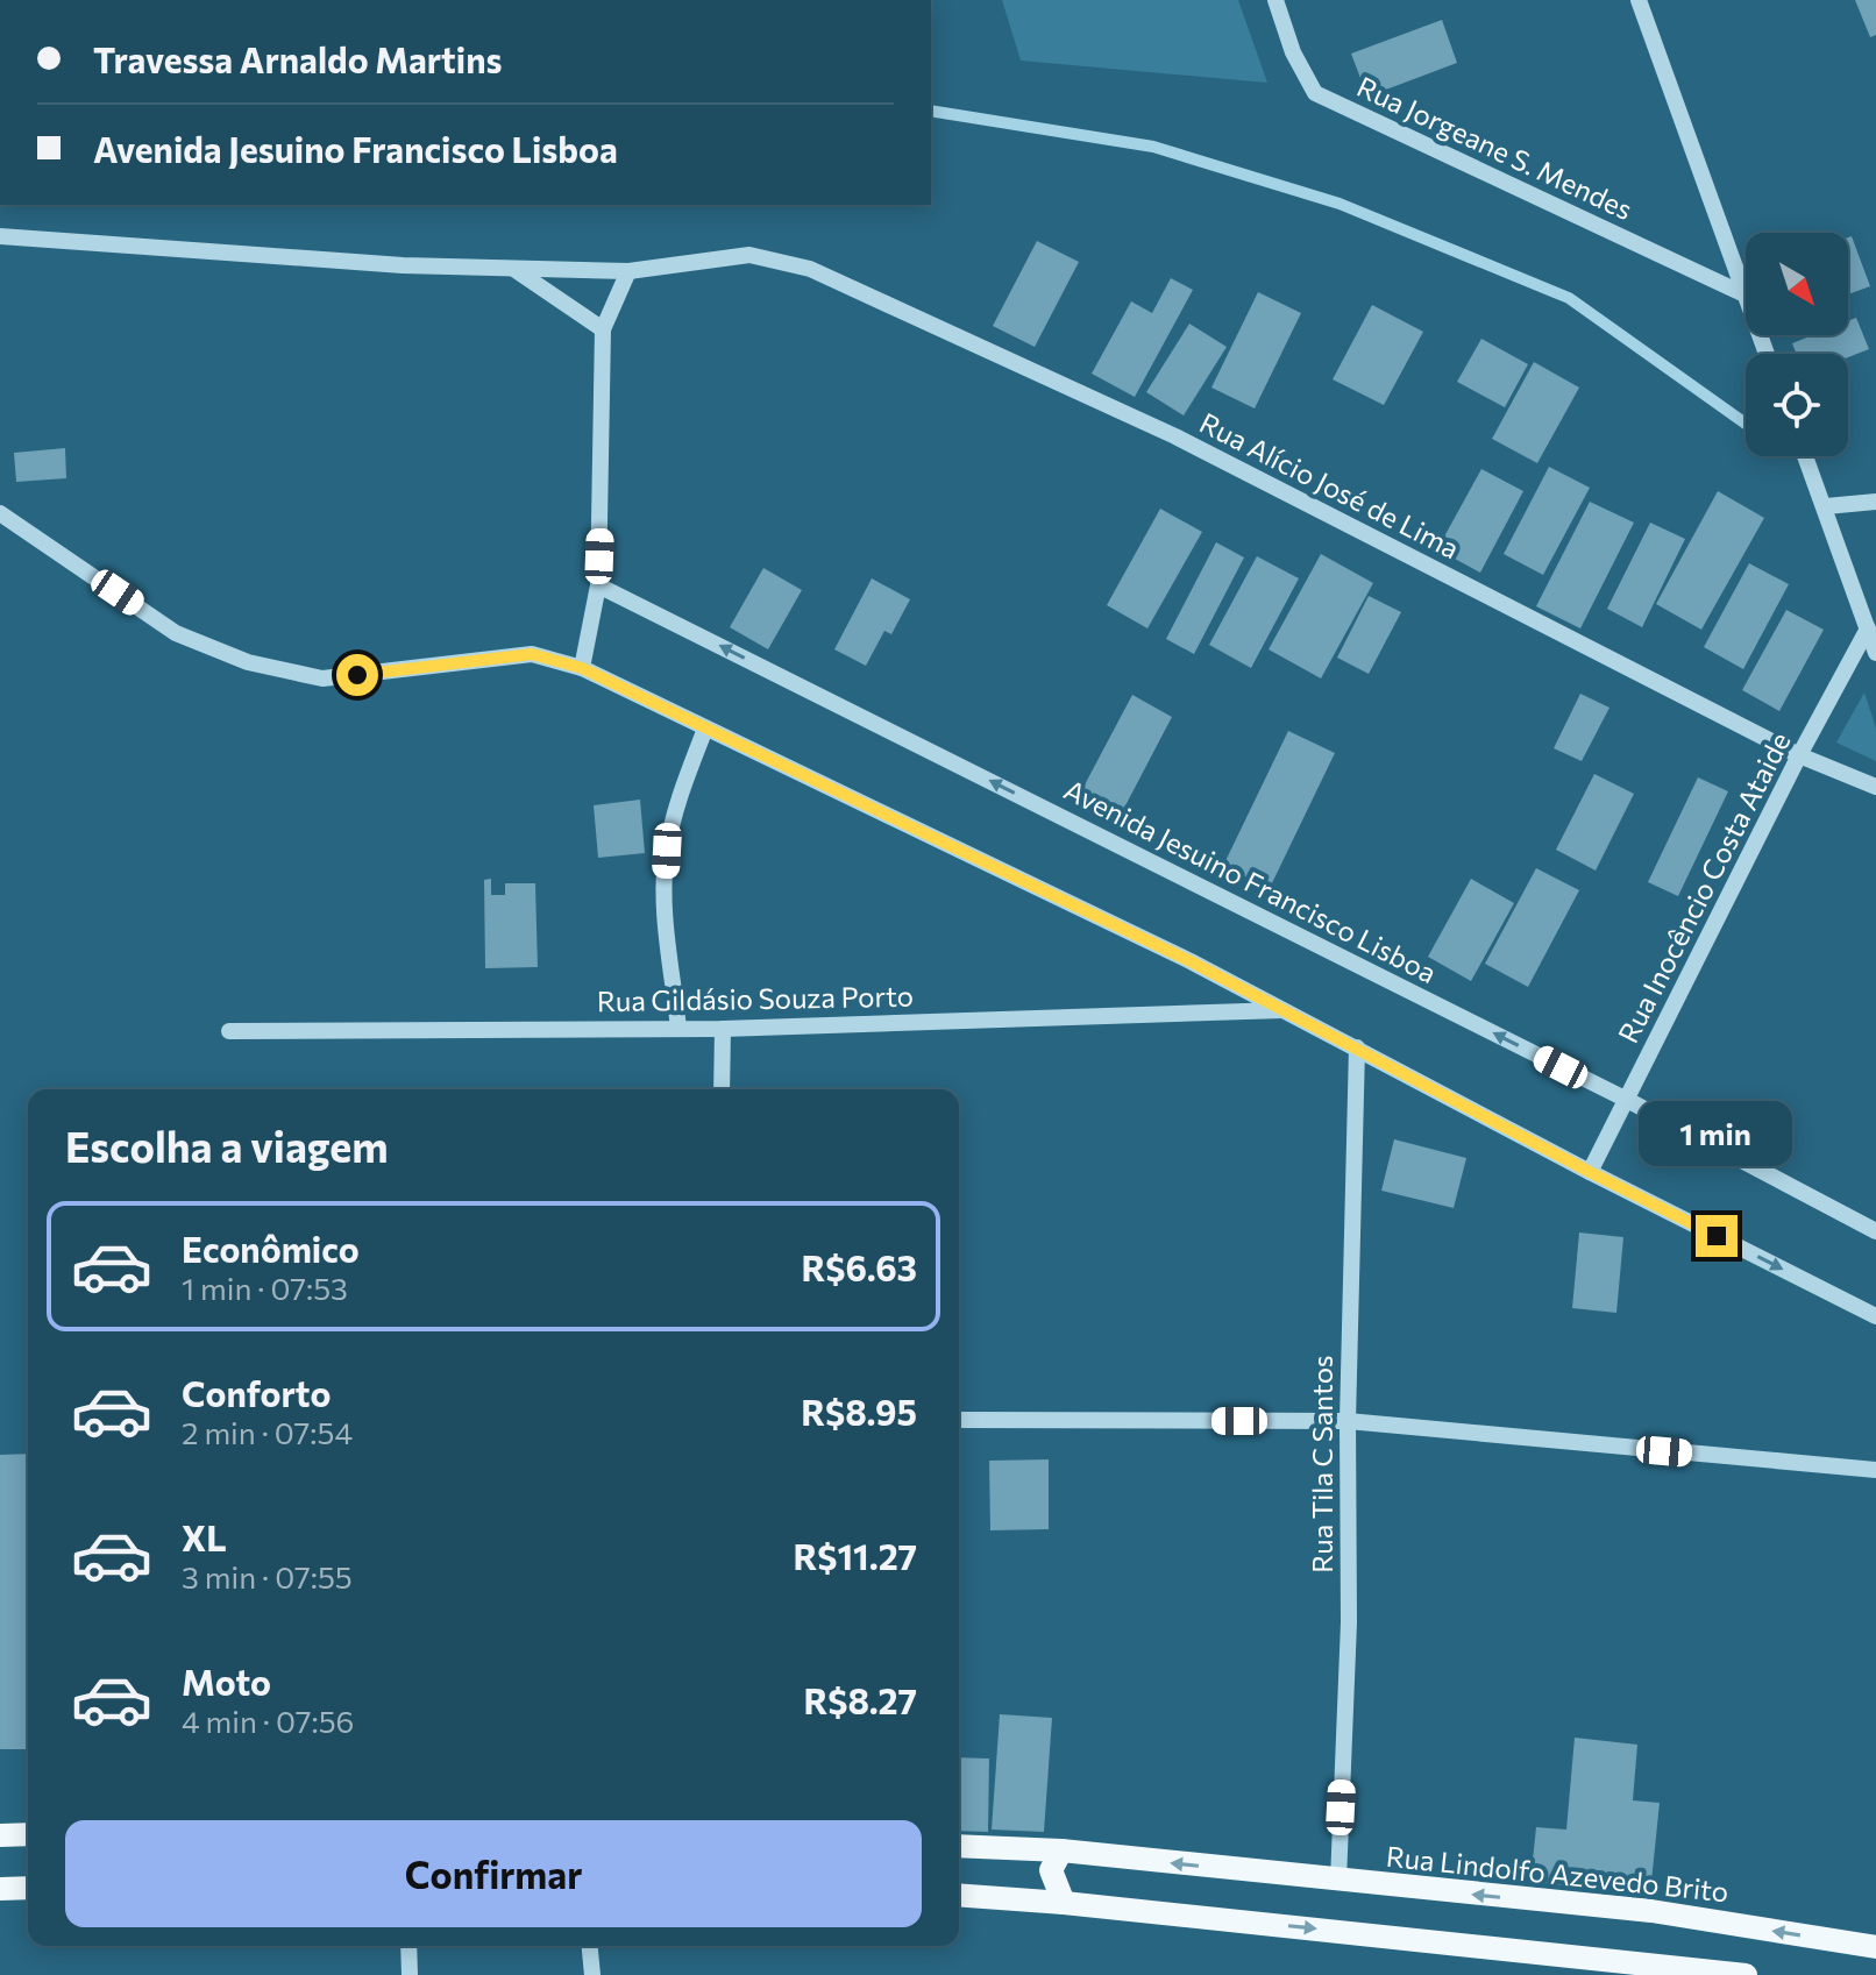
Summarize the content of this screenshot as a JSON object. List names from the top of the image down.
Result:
{
  "streets": {
    "main road": ["Rua Lindolfo Azevedo Brito"],
    "street": [
      "Rua Jorgeane S. Mendes",
      "Rua Alício José de Lima",
      "Avenida Jesuino Francisco Lisboa",
      "Rua Inocêncio Costa Ataide",
      "Rua Gildásio Souza Porto",
      "Rua Tila C Santos"
    ]
  },
  "crossings": [
    ["Rua Alício José de Lima", "Rua Inocêncio Costa Ataide"],
    ["Avenida Jesuino Francisco Lisboa", "Rua Inocêncio Costa Ataide"],
    ["Rua Tila C Santos", "Rua Lindolfo Azevedo Brito"]
  ],
  "north": "bottom right",
  "page": {
    "banner": ["Travessa Arnaldo Martins", "Avenida Jesuino Francisco Lisboa"],
    "heading": "Escolha a viagem",
    "bubble": "1 min",
    "list": [
      {
        "name": "Econômico",
        "note": "1 min · 07:53",
        "value": "R$6.63"
      },
      {
        "name": "Conforto",
        "note": "2 min · 07:54",
        "value": "R$8.95"
      },
      {
        "name": "XL",
        "note": "3 min · 07:55",
        "value": "R$11.27"
      },
      {
        "name": "Moto",
        "note": "4 min · 07:56",
        "value": "R$8.27"
      }
    ],
    "buttons": "Confirmar"
  }
}
